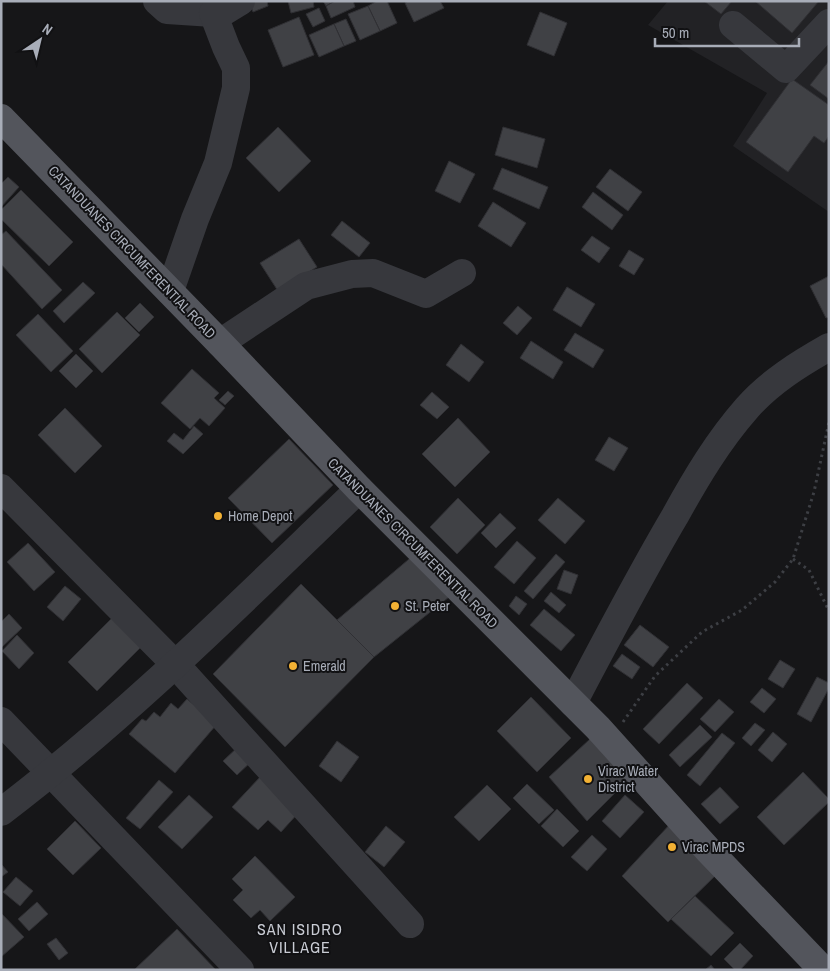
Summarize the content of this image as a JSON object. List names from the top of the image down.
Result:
{
  "streets": {
    "main road": ["CATANDUANES CIRCUMFERENTIAL ROAD"]
  },
  "districts": ["SAN ISIDRO VILLAGE"],
  "places": [
    "Home Depot",
    "St. Peter",
    "Emerald",
    "Virac Water District",
    "Virac MPDS"
  ],
  "scale_bar": "50 m",
  "north": "top right"
}
